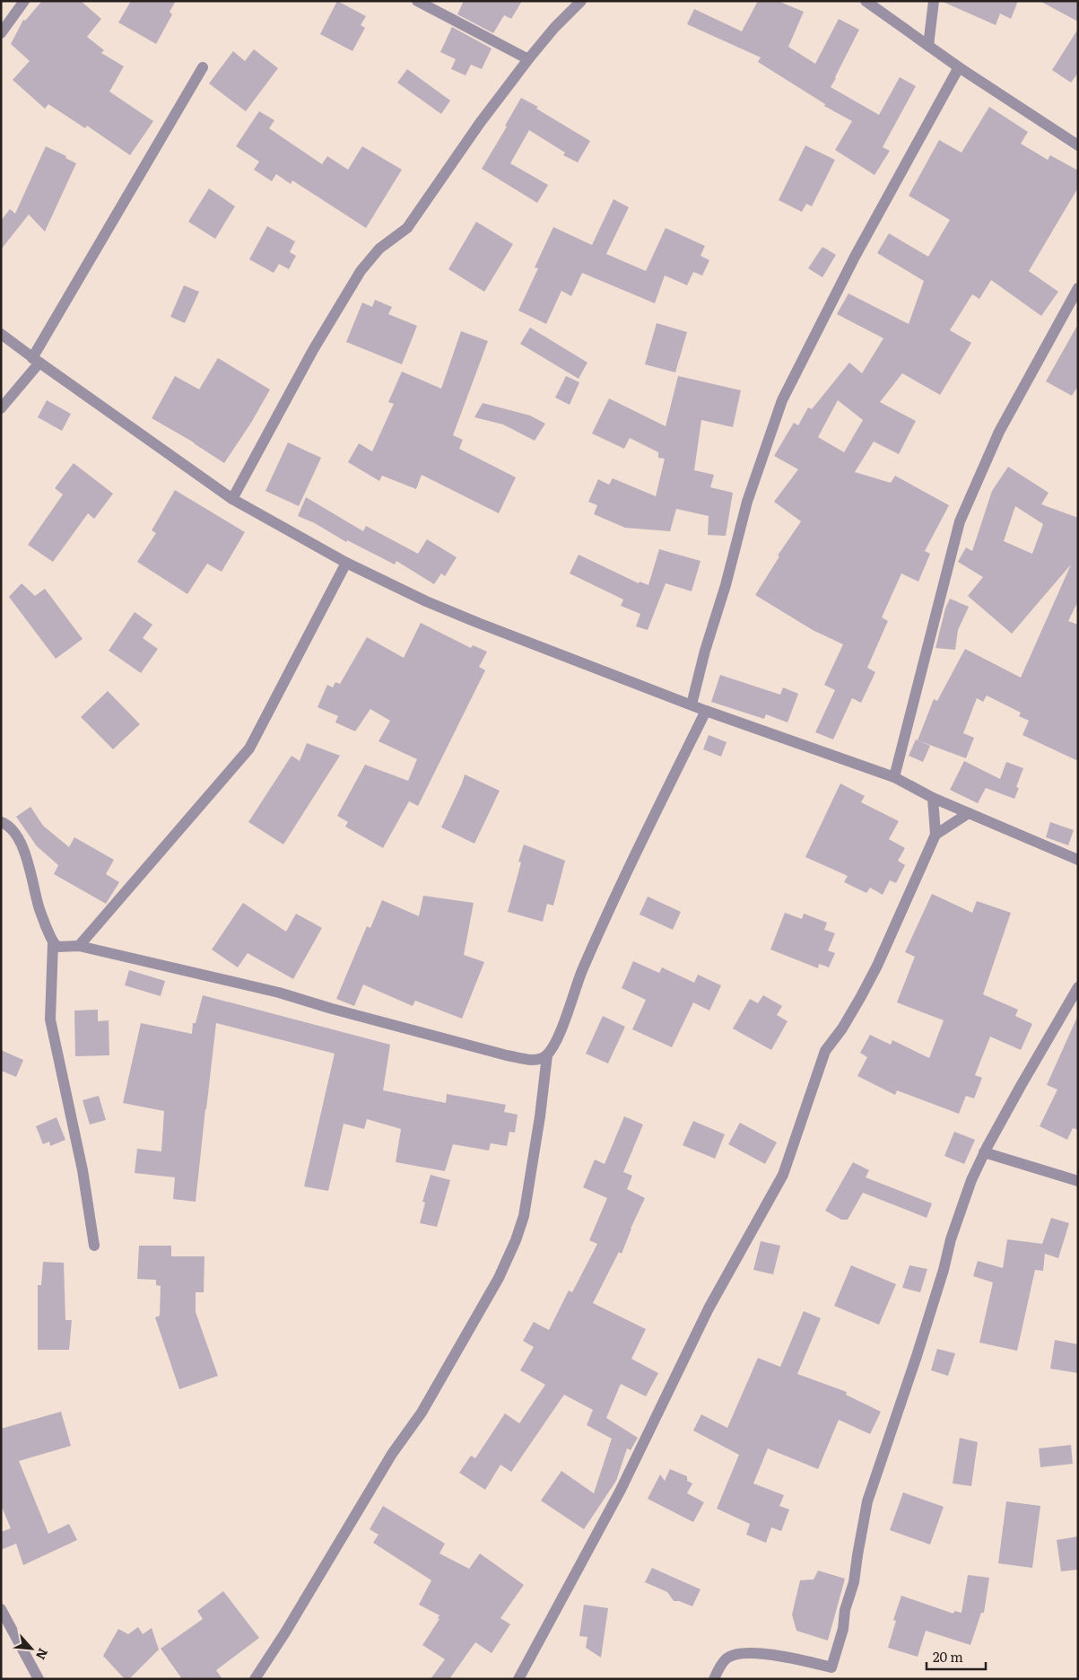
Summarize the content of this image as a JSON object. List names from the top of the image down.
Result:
{
  "scale_bar": "20 m",
  "north": "bottom right"
}
